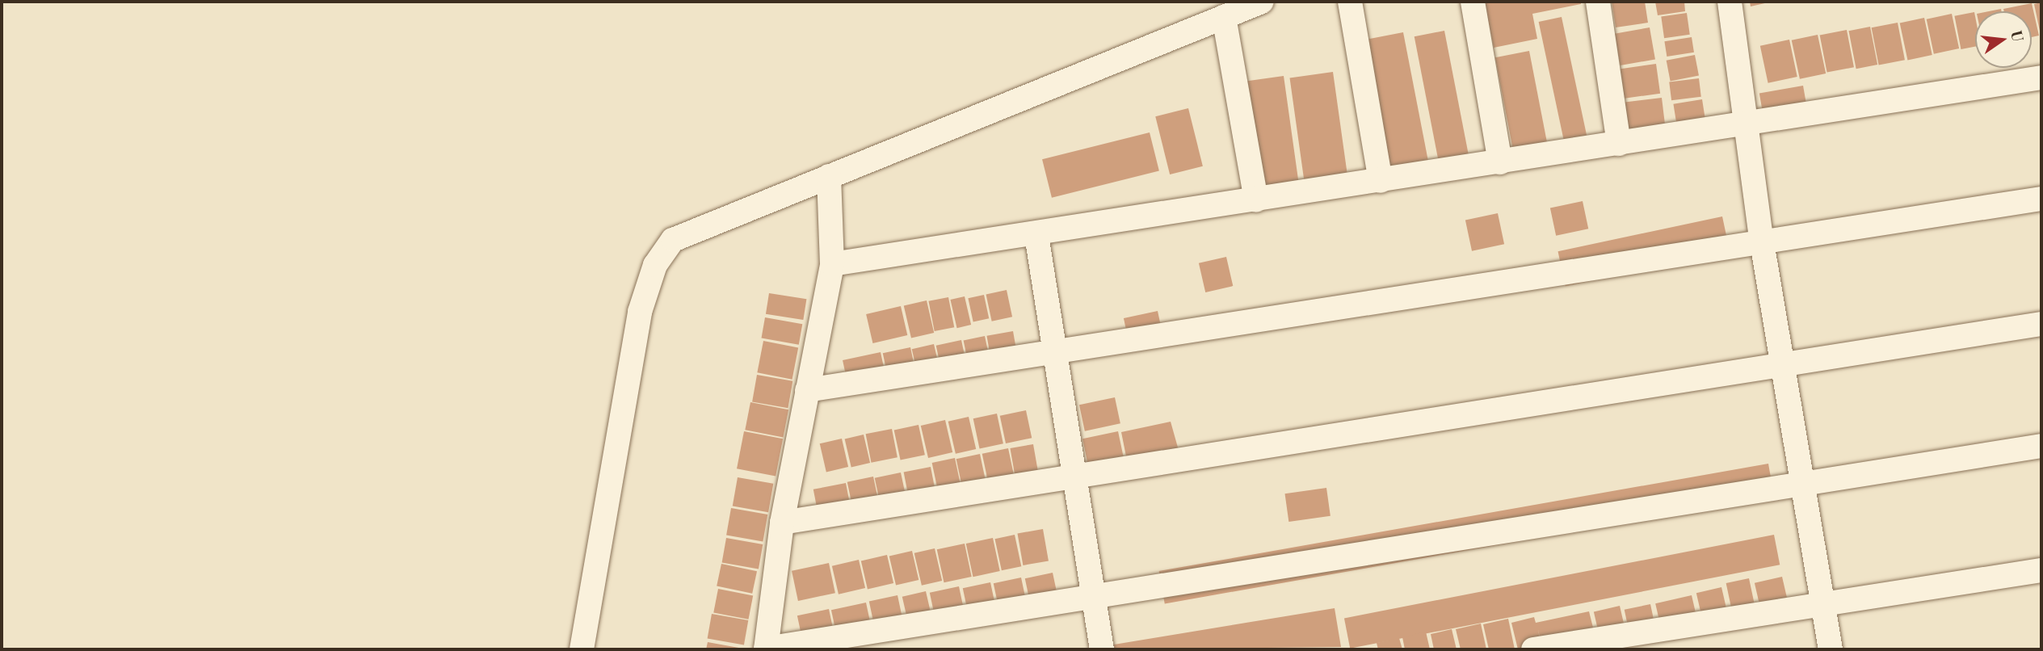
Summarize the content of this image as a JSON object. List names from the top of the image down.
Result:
{
  "north": "right"
}
